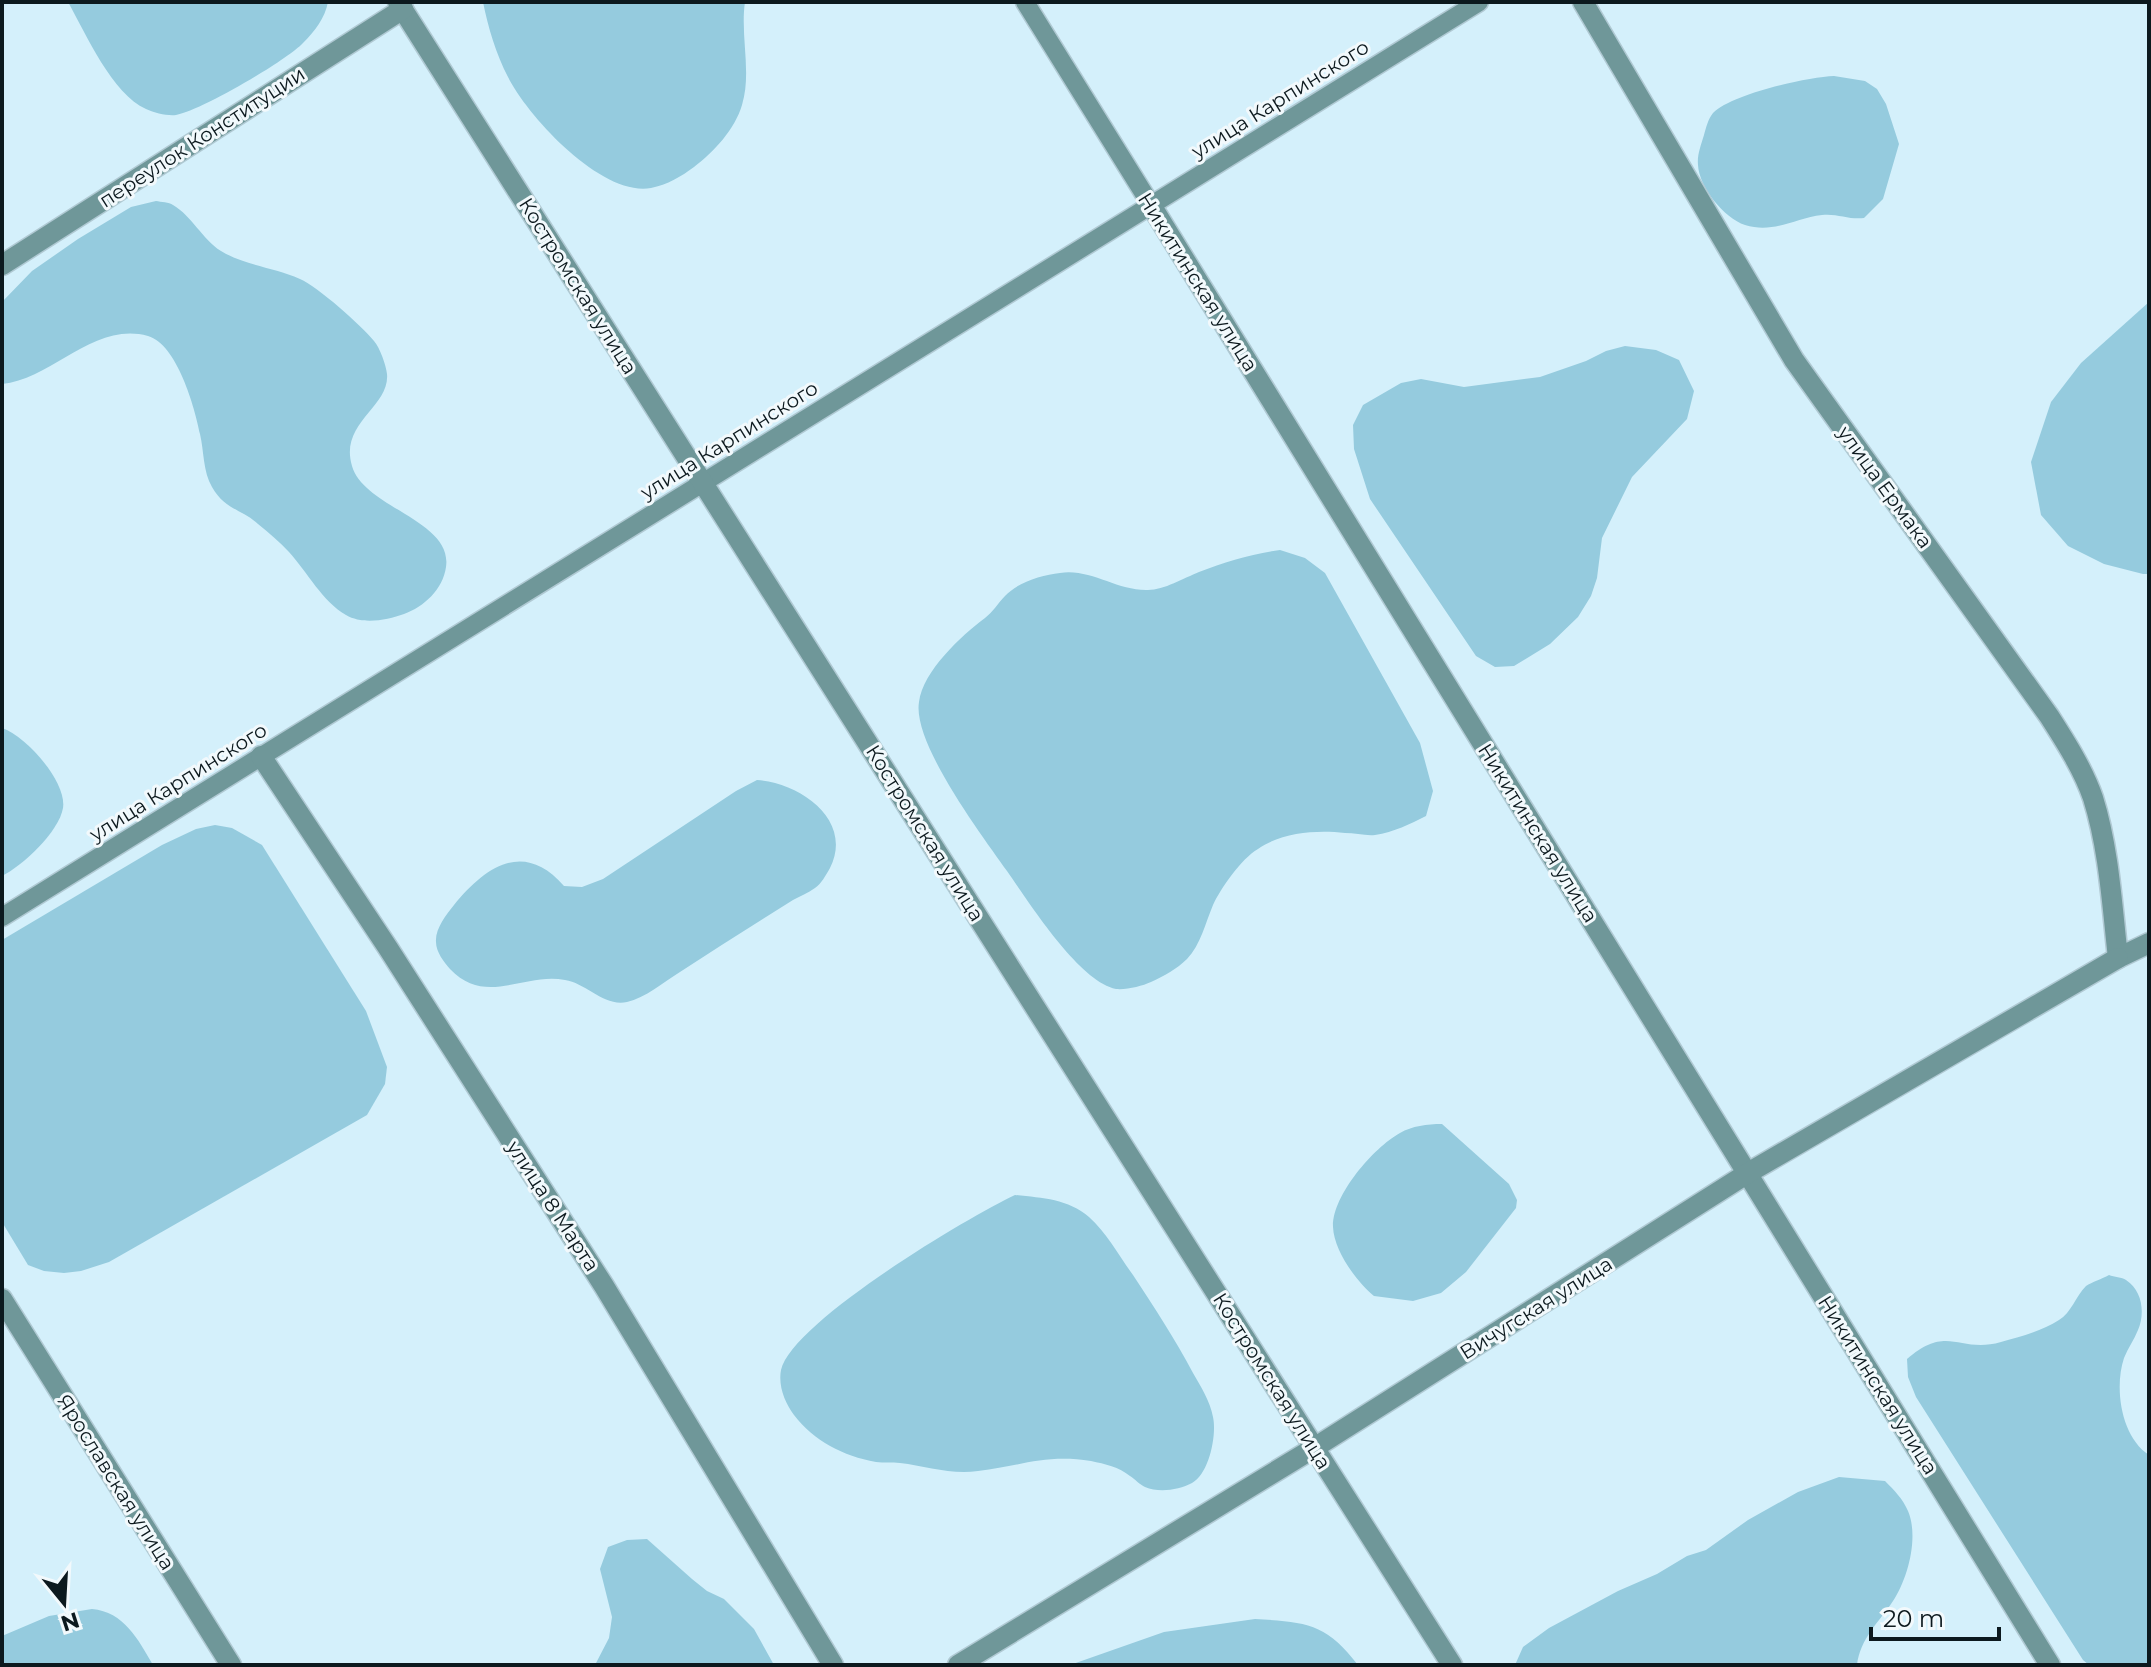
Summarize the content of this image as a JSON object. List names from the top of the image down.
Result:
{
  "streets": {
    "street": [
      "переулок Конституции",
      "Никитинская улица",
      "Костромская улица",
      "улица Ермака",
      "улица 8 Марта",
      "Вичугская улица",
      "Ярославская улица"
    ],
    "lane": ["улица Карпинского"]
  },
  "crossings": [
    ["улица Карпинского", "Никитинская улица"],
    ["улица Карпинского", "Костромская улица"],
    ["улица Карпинского", "улица 8 Марта"],
    ["переулок Конституции", "Костромская улица"],
    ["Никитинская улица", "Вичугская улица"],
    ["Костромская улица", "Вичугская улица"],
    ["улица Ермака", "Вичугская улица"]
  ],
  "scale_bar": "20 m",
  "north": "bottom"
}
